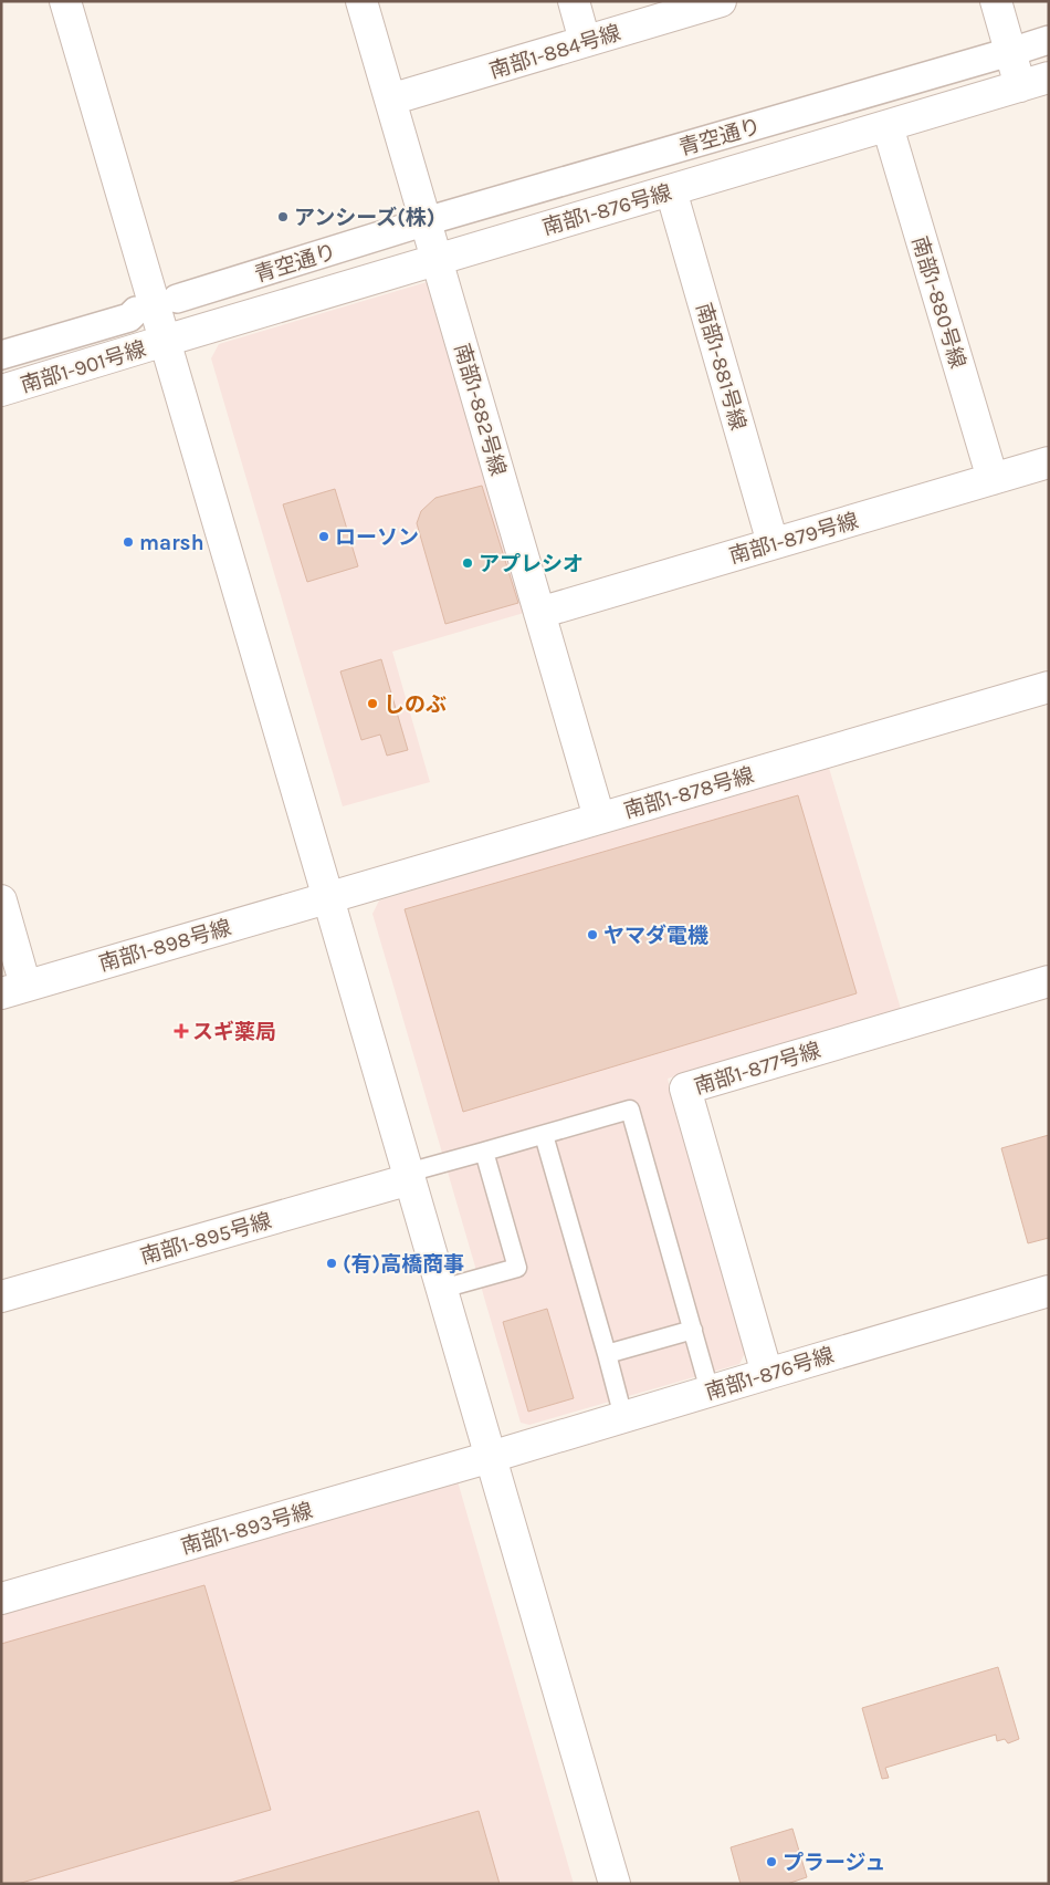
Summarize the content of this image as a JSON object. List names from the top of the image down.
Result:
{
  "streets": {
    "street": [
      "南部1-884号線",
      "青空通り",
      "南部1-876号線",
      "南部1-880号線",
      "南部1-901号線",
      "南部1-881号線",
      "南部1-882号線",
      "南部1-879号線",
      "南部1-878号線",
      "南部1-898号線",
      "南部1-877号線",
      "南部1-895号線",
      "南部1-893号線"
    ]
  },
  "crossings": [
    ["南部1-884号線", "南部1-882号線"],
    ["南部1-876号線", "南部1-880号線"],
    ["南部1-876号線", "南部1-901号線"],
    ["南部1-876号線", "南部1-881号線"],
    ["南部1-876号線", "南部1-882号線"],
    ["南部1-876号線", "南部1-877号線"],
    ["南部1-876号線", "南部1-893号線"],
    ["南部1-880号線", "南部1-879号線"],
    ["南部1-881号線", "南部1-879号線"],
    ["南部1-882号線", "南部1-879号線"],
    ["南部1-882号線", "南部1-878号線"],
    ["南部1-878号線", "南部1-898号線"]
  ],
  "places": {
    "other": [
      "アンシーズ(株)",
      "ローソン",
      "marsh",
      "アプレシオ",
      "しのぶ",
      "ヤマダ電機",
      "(有)高橋商事",
      "プラージュ"
    ],
    "health": ["スギ薬局"]
  }
}
